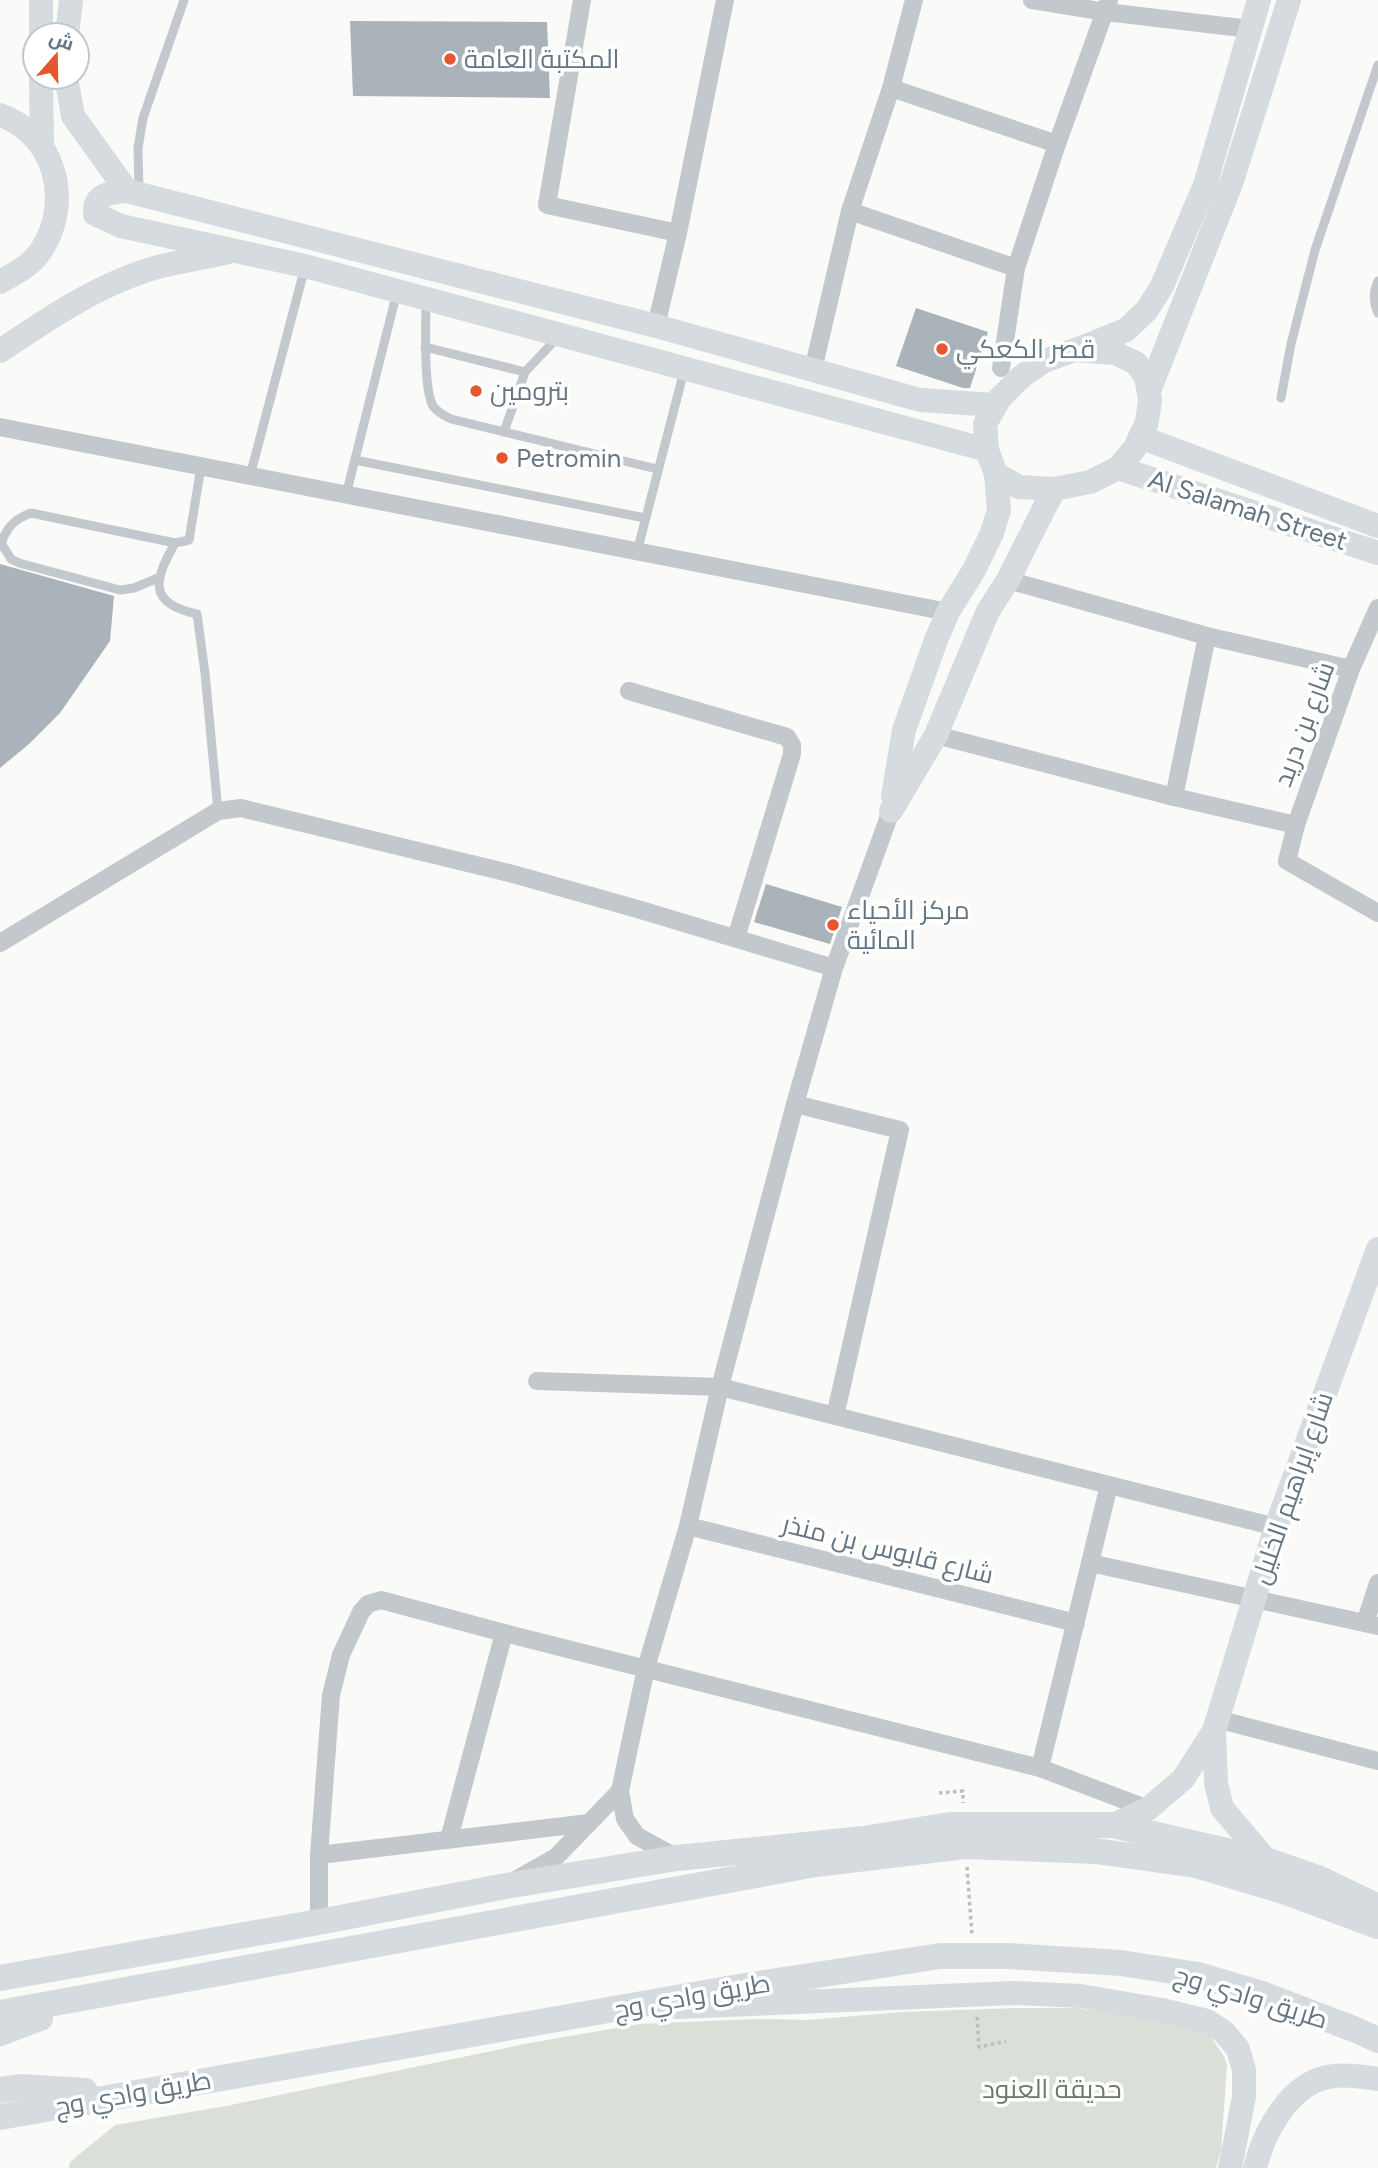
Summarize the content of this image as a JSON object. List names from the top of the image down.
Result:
{
  "streets": {
    "main road": ["طريق وادي وج"],
    "street": [
      "Al Salamah Street",
      "شارع بن دريد",
      "شارع إبراهيم الخليل",
      "شارع قابوس بن منذر"
    ]
  },
  "parks": ["حديقة العنود"],
  "places": [
    "المكتبة العامة",
    "قصر الكعكي",
    "بترومين",
    "Petromin",
    "مركز الأحياء المائية"
  ],
  "north": "top"
}
